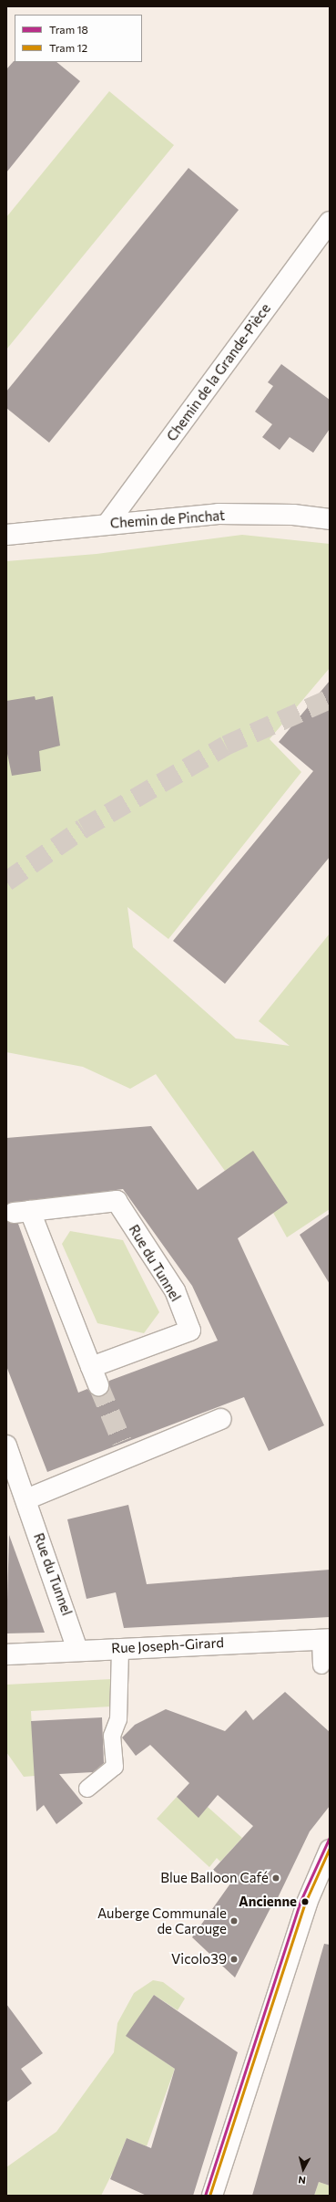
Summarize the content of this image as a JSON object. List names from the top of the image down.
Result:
{
  "streets": {
    "street": [
      "Chemin de la Grande-Pièce",
      "Chemin de Pinchat",
      "Rue du Tunnel",
      "Rue Joseph-Girard"
    ]
  },
  "crossings": [
    ["Chemin de la Grande-Pièce", "Chemin de Pinchat"],
    ["Rue du Tunnel", "Rue Joseph-Girard"]
  ],
  "places": [
    "Blue Balloon Café",
    "Ancienne",
    "Auberge Communale de Carouge",
    "Vicolo39"
  ],
  "lines": ["tram line 18", "tram line 12"],
  "legend": ["Tram 18", "Tram 12"],
  "north": "bottom"
}
